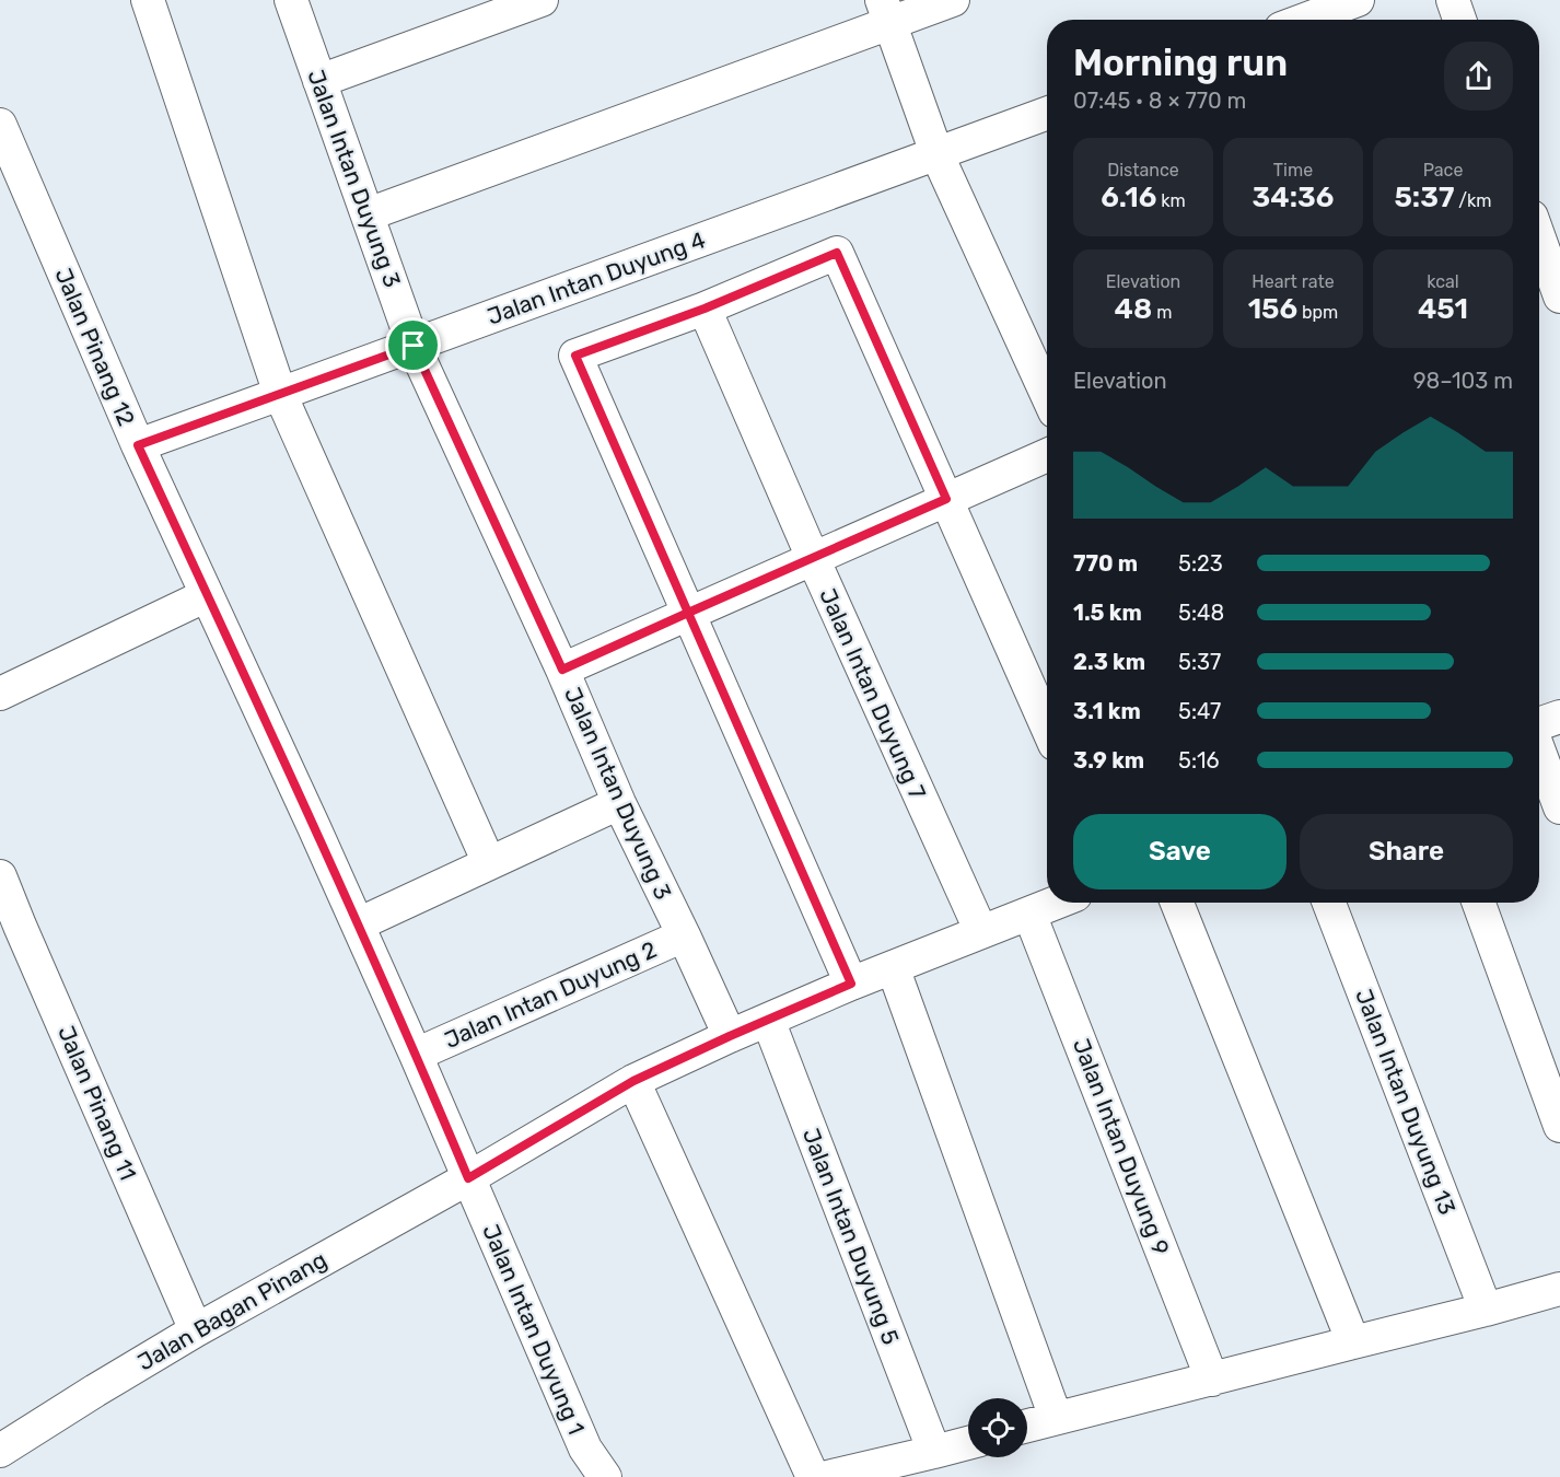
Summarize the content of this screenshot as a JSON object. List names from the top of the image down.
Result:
{
  "streets": {
    "street": [
      "Jalan Intan Duyung 3",
      "Jalan Intan Duyung 4",
      "Jalan Pinang 12",
      "Jalan Intan Duyung 7",
      "Jalan Intan Duyung 2",
      "Jalan Intan Duyung 13",
      "Jalan Pinang 11",
      "Jalan Intan Duyung 9",
      "Jalan Intan Duyung 5",
      "Jalan Bagan Pinang",
      "Jalan Intan Duyung 1"
    ]
  },
  "crossings": [
    ["Jalan Intan Duyung 3", "Jalan Intan Duyung 4"],
    ["Jalan Intan Duyung 3", "Jalan Intan Duyung 2"],
    ["Jalan Intan Duyung 3", "Jalan Bagan Pinang"],
    ["Jalan Intan Duyung 4", "Jalan Pinang 12"],
    ["Jalan Pinang 12", "Jalan Intan Duyung 2"],
    ["Jalan Pinang 12", "Jalan Bagan Pinang"],
    ["Jalan Pinang 12", "Jalan Intan Duyung 1"],
    ["Jalan Intan Duyung 7", "Jalan Bagan Pinang"],
    ["Jalan Pinang 11", "Jalan Bagan Pinang"],
    ["Jalan Intan Duyung 9", "Jalan Bagan Pinang"],
    ["Jalan Intan Duyung 5", "Jalan Bagan Pinang"],
    ["Jalan Bagan Pinang", "Jalan Intan Duyung 1"]
  ],
  "page": {
    "heading": ["Morning run", "07:45 · 8 × 770 m"],
    "stats": [
      ["Distance", "6.16 km"],
      ["Time", "34:36"],
      ["Pace", "5:37 /km"],
      ["Elevation", "48 m"],
      ["Heart rate", "156 bpm"],
      ["kcal", "451"]
    ],
    "chart": ["Elevation", "98–103 m"],
    "list": [
      {
        "name": "770 m",
        "note": "5:23"
      },
      {
        "name": "1.5 km",
        "note": "5:48"
      },
      {
        "name": "2.3 km",
        "note": "5:37"
      },
      {
        "name": "3.1 km",
        "note": "5:47"
      },
      {
        "name": "3.9 km",
        "note": "5:16"
      }
    ],
    "buttons": ["Save", "Share"]
  }
}
